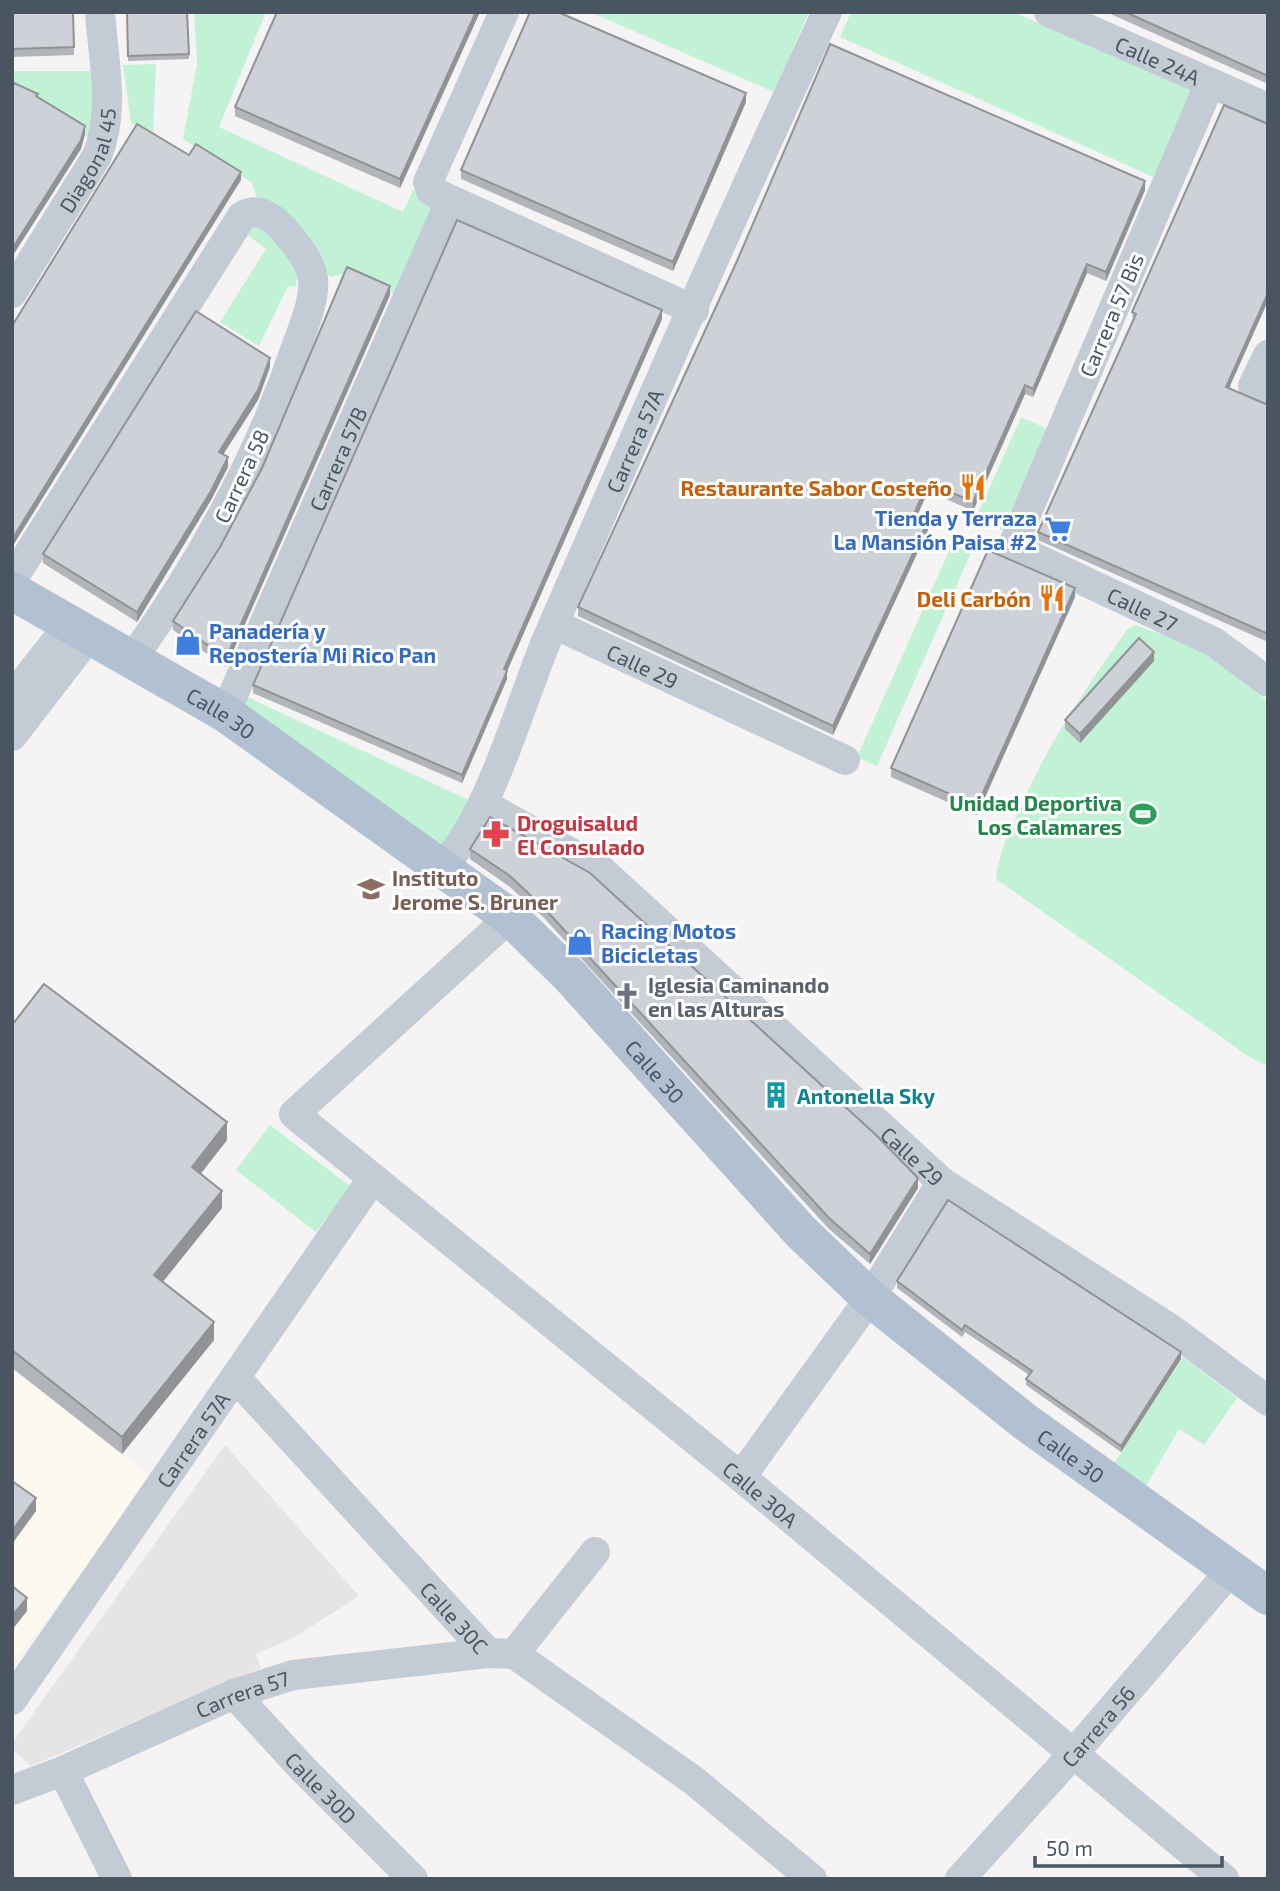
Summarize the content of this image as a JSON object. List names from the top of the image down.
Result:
{
  "streets": {
    "main road": ["Calle 30"],
    "street": [
      "Calle 24A",
      "Diagonal 45",
      "Carrera 57 Bis",
      "Carrera 57A",
      "Carrera 57B",
      "Carrera 58",
      "Calle 27",
      "Calle 29",
      "Calle 30A",
      "Calle 30C",
      "Carrera 57",
      "Carrera 56",
      "Calle 30D"
    ]
  },
  "crossings": [
    ["Calle 24A", "Carrera 57 Bis"],
    ["Carrera 57 Bis", "Calle 27"],
    ["Carrera 57A", "Calle 29"],
    ["Carrera 57A", "Calle 30"],
    ["Carrera 57A", "Calle 30A"],
    ["Carrera 57A", "Calle 30C"],
    ["Carrera 57B", "Calle 30"],
    ["Carrera 58", "Calle 30"],
    ["Calle 30", "Calle 30A"],
    ["Calle 30", "Carrera 56"],
    ["Calle 30A", "Carrera 56"],
    ["Calle 30C", "Carrera 57"],
    ["Carrera 57", "Calle 30D"]
  ],
  "places": {
    "restaurant": ["Restaurante Sabor Costeño", "Deli Carbón"],
    "supermarket": ["Tienda y Terraza La Mansión Paisa #2"],
    "shop": ["Panadería y Repostería Mi Rico Pan", "Racing Motos Bicicletas"],
    "sports": ["Unidad Deportiva Los Calamares"],
    "pharmacy": ["Droguisalud El Consulado"],
    "school or university": ["Instituto Jerome S. Bruner"],
    "church": ["Iglesia Caminando en las Alturas"],
    "building": ["Antonella Sky"]
  },
  "scale_bar": "50 m"
}
